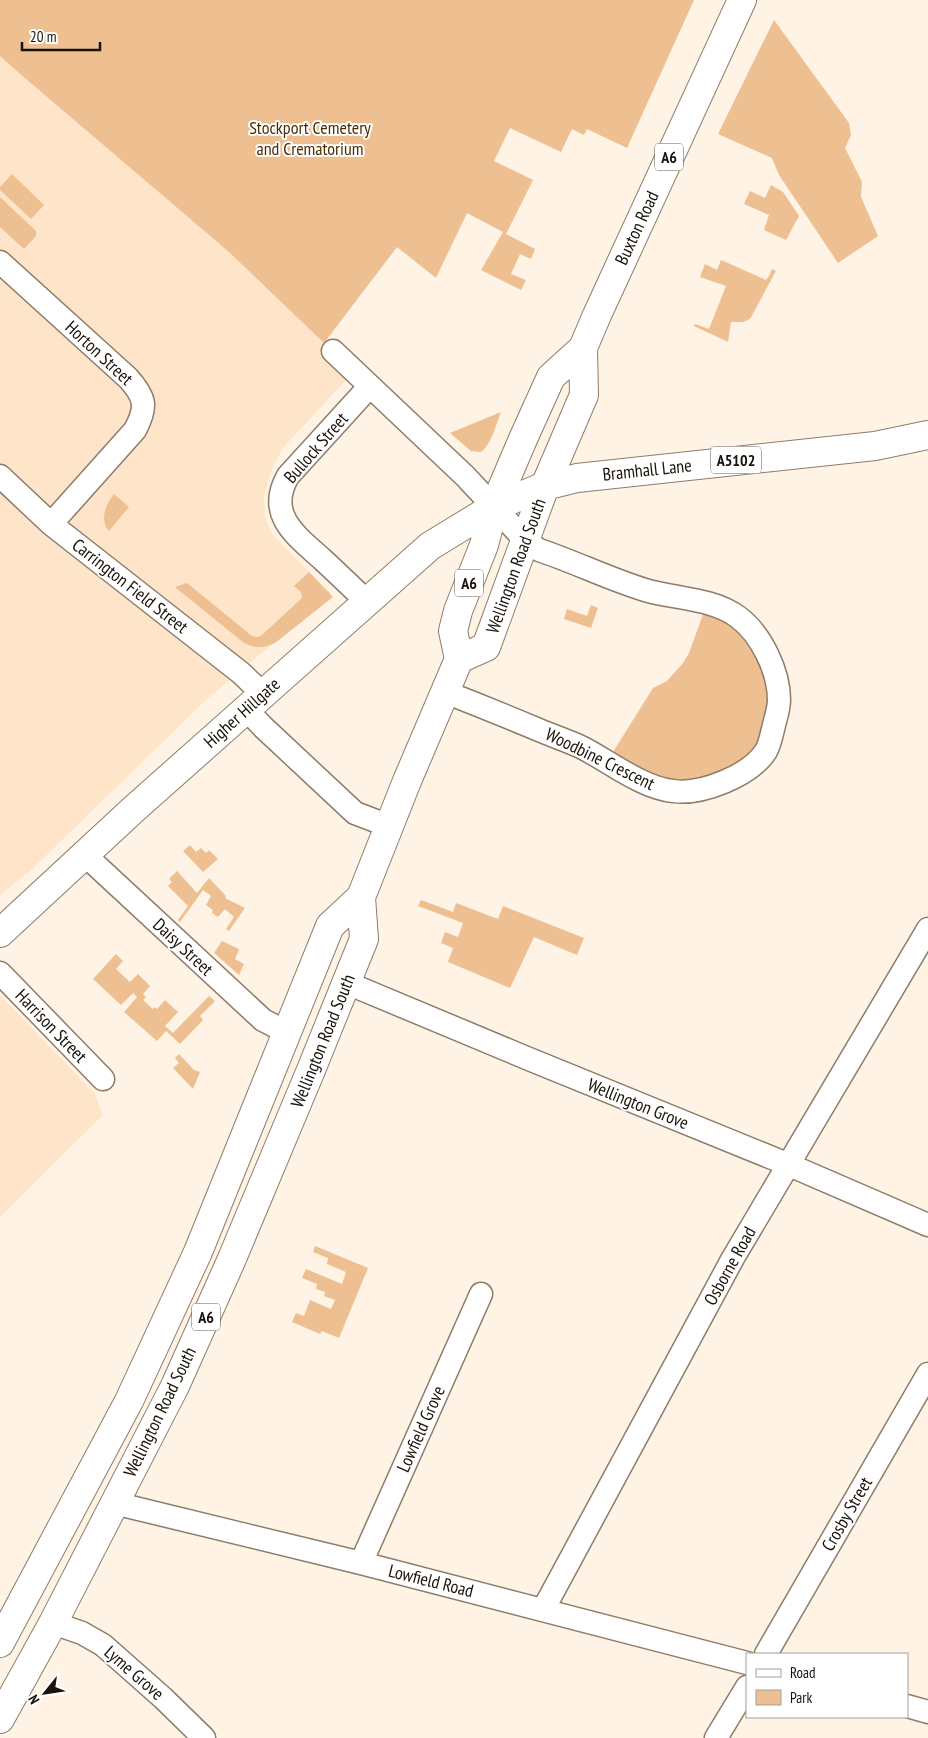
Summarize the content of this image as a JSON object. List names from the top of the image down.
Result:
{
  "streets": {
    "main road": [
      "A6",
      "Buxton Road",
      "A5102",
      "Bramhall Lane",
      "Wellington Road South",
      "Higher Hillgate"
    ],
    "street": [
      "Horton Street",
      "Bullock Street",
      "Carrington Field Street",
      "Woodbine Crescent",
      "Daisy Street",
      "Harrison Street",
      "Wellington Grove",
      "Osborne Road",
      "Lowfield Grove",
      "Crosby Street",
      "Lowfield Road",
      "Lyme Grove"
    ]
  },
  "crossings": [
    ["A6", "Buxton Road"],
    ["A6", "Bramhall Lane"],
    ["A6", "Wellington Road South"],
    ["A6", "Higher Hillgate"],
    ["Buxton Road", "Bramhall Lane"],
    ["Buxton Road", "Wellington Road South"],
    ["Buxton Road", "Higher Hillgate"],
    ["Horton Street", "Carrington Field Street"],
    ["Bullock Street", "Higher Hillgate"],
    ["Bramhall Lane", "Wellington Road South"],
    ["Bramhall Lane", "Higher Hillgate"],
    ["Wellington Road South", "Carrington Field Street"],
    ["Wellington Road South", "Woodbine Crescent"],
    ["Wellington Road South", "Daisy Street"],
    ["Wellington Road South", "Wellington Grove"],
    ["Wellington Road South", "Lowfield Road"],
    ["Wellington Road South", "Lyme Grove"],
    ["Carrington Field Street", "Higher Hillgate"],
    ["Higher Hillgate", "Daisy Street"],
    ["Wellington Grove", "Osborne Road"],
    ["Osborne Road", "Lowfield Road"],
    ["Lowfield Grove", "Lowfield Road"]
  ],
  "parks": ["Stockport Cemetery and Crematorium"],
  "legend": ["Road", "Park"],
  "scale_bar": "20 m",
  "north": "bottom left"
}
